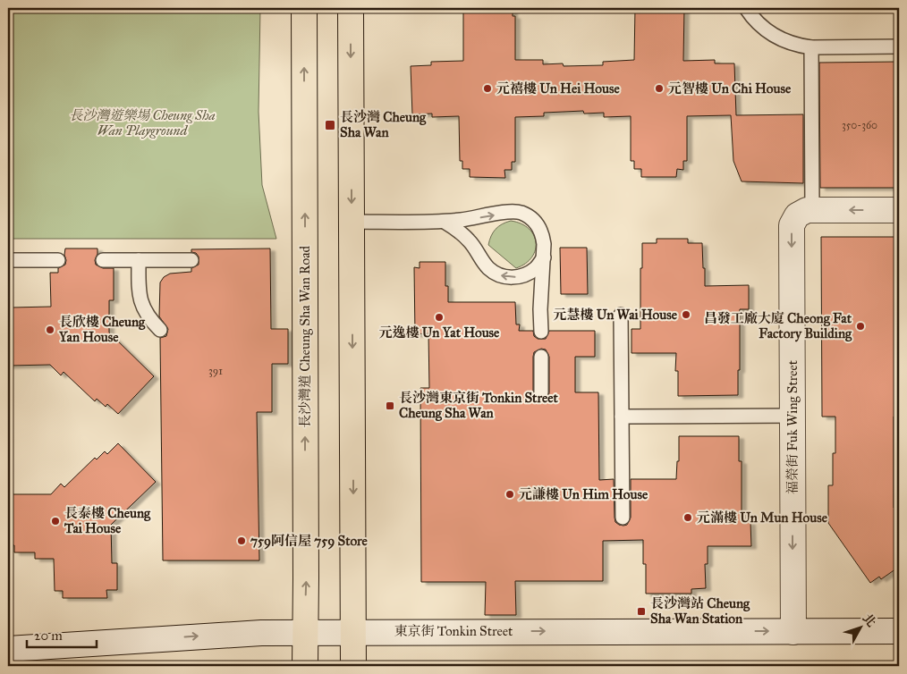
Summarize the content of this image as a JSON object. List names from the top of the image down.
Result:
{
  "streets": {
    "main road": ["長沙灣道 Cheung Sha Wan Road", "福榮街 Fuk Wing Street", "東京街 Tonkin Street"]
  },
  "crossings": [
    ["長沙灣道 Cheung Sha Wan Road", "東京街 Tonkin Street"],
    ["福榮街 Fuk Wing Street", "東京街 Tonkin Street"]
  ],
  "one_way": ["福榮街 Fuk Wing Street", "東京街 Tonkin Street"],
  "parks": ["長沙灣遊樂場 Cheung Sha Wan Playground"],
  "places": {
    "other": [
      "元禧樓 Un Hei House",
      "元智樓 Un Chi House",
      "元慧樓 Un Wai House",
      "元逸樓 Un Yat House",
      "昌發工廠大廈 Cheong Fat Factory Building",
      "長欣樓 Cheung Yan House",
      "元謙樓 Un Him House",
      "元滿樓 Un Mun House",
      "長泰樓 Cheung Tai House",
      "759阿信屋 759 Store"
    ],
    "transit": ["長沙灣 Cheung Sha Wan", "長沙灣東京街 Tonkin Street Cheung Sha Wan", "長沙灣站 Cheung Sha Wan Station"]
  },
  "house_numbers": ["350-360", "391"],
  "scale_bar": "20 m",
  "north": "top right"
}
